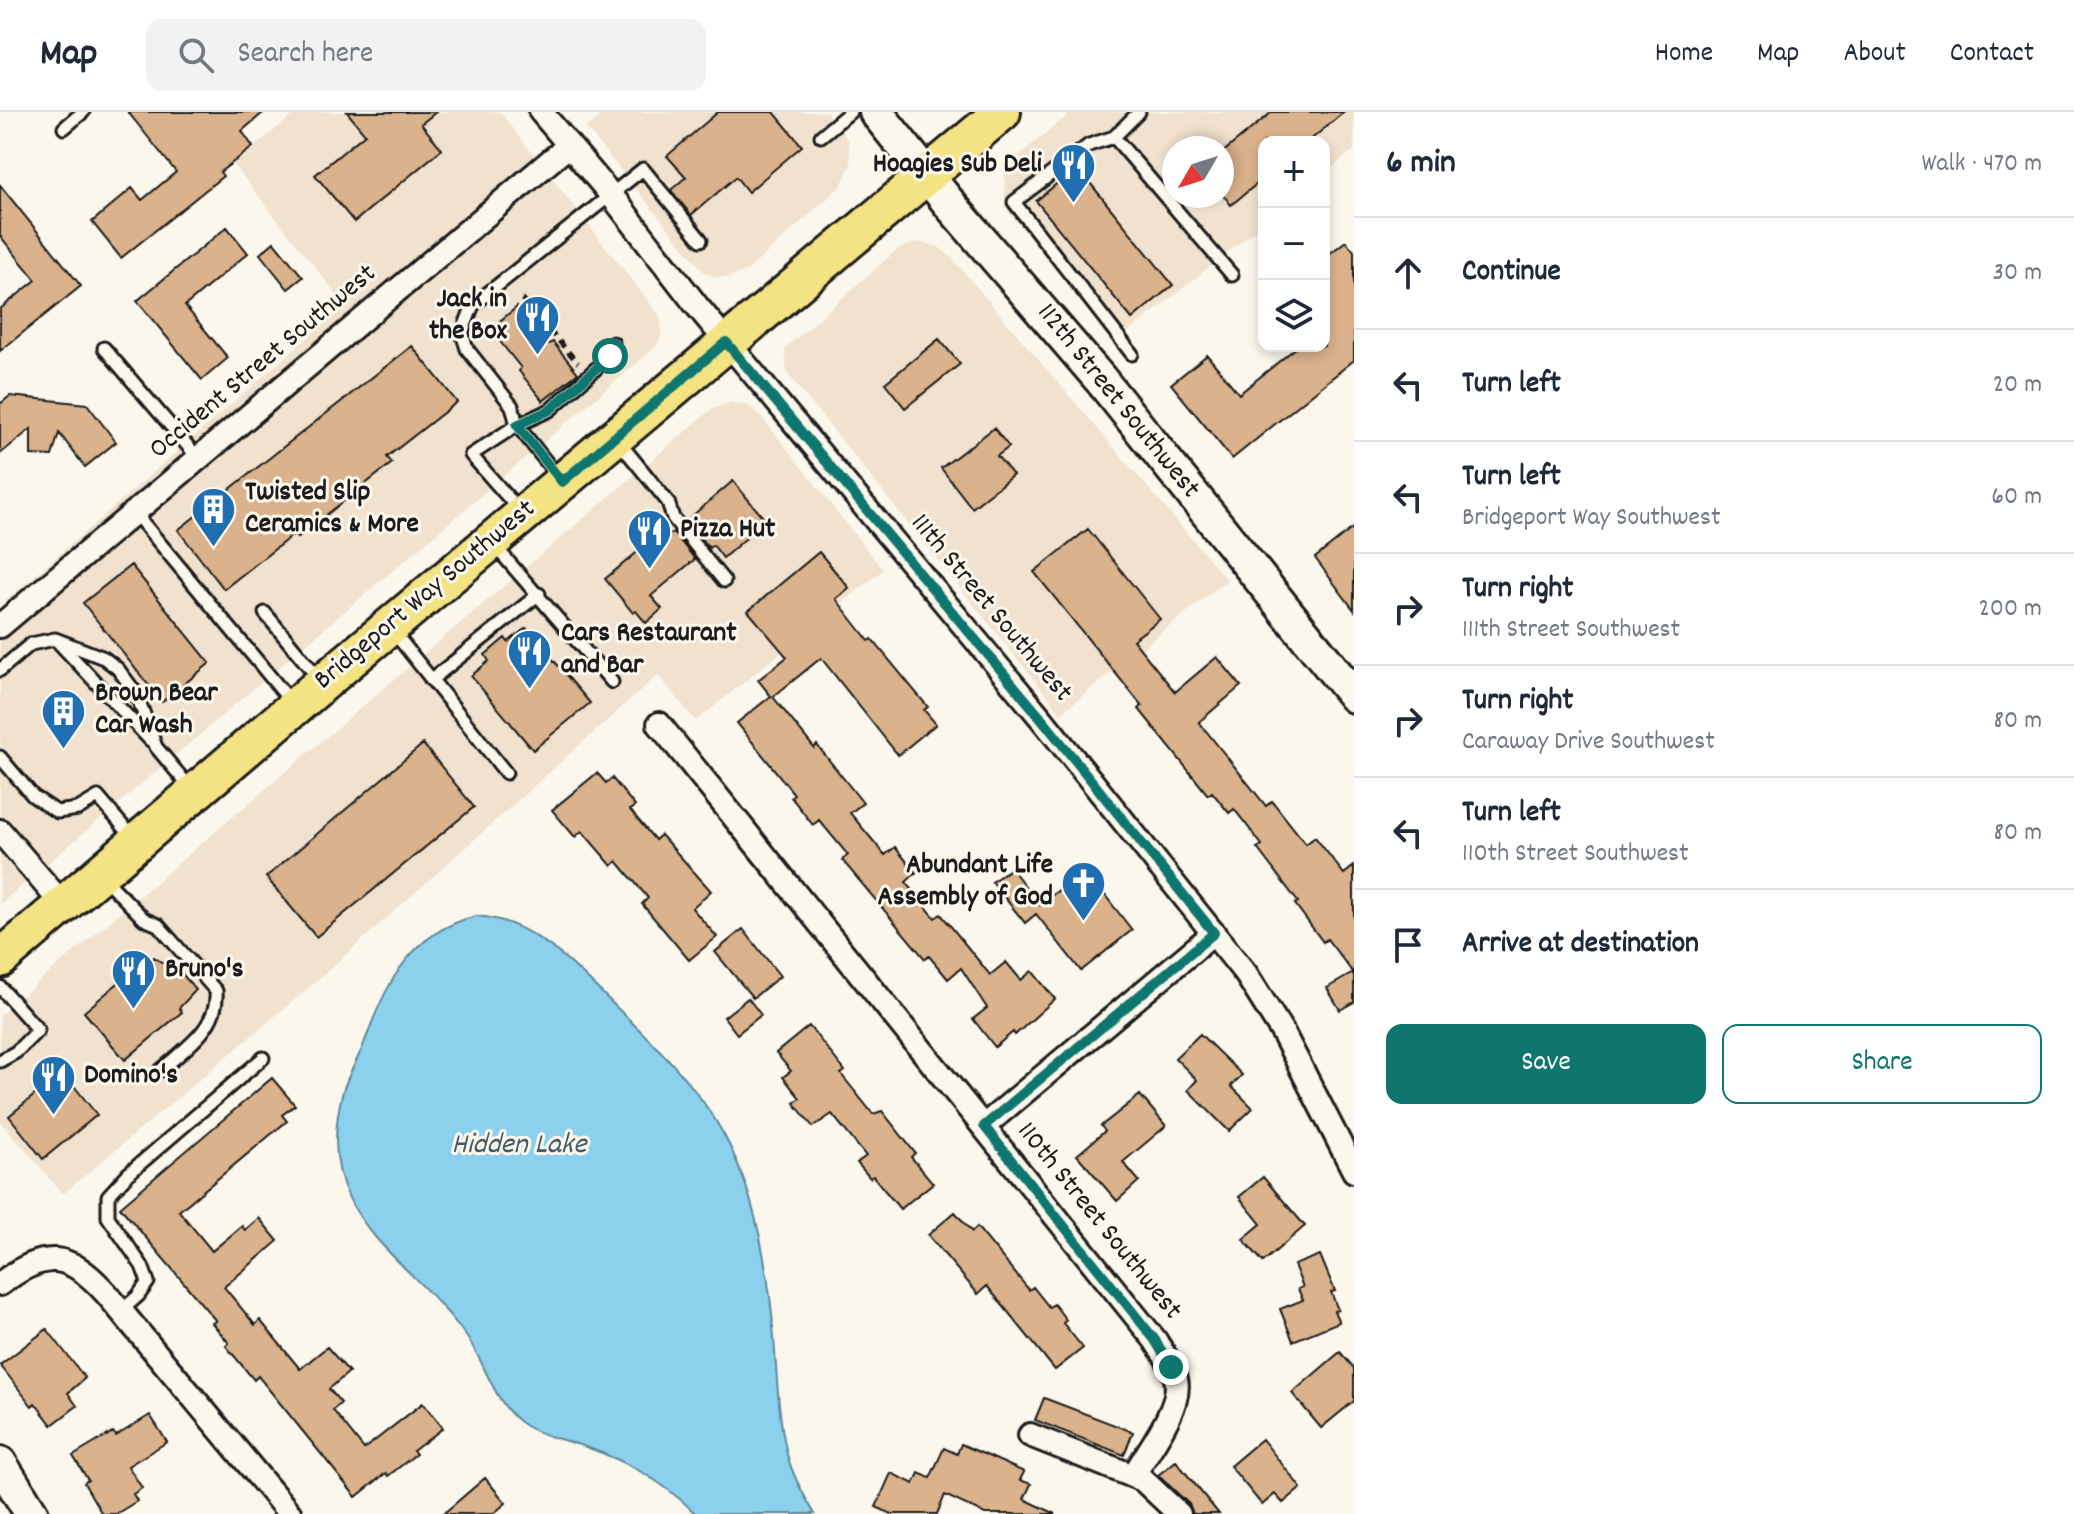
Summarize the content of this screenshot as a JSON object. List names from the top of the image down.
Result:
{
  "streets": {
    "main road": ["Bridgeport Way Southwest"],
    "street": [
      "Occident Street Southwest",
      "112th Street Southwest",
      "111th Street Southwest",
      "110th Street Southwest"
    ]
  },
  "crossings": [
    ["Occident Street Southwest", "111th Street Southwest"],
    ["112th Street Southwest", "Bridgeport Way Southwest"],
    ["Bridgeport Way Southwest", "111th Street Southwest"]
  ],
  "water": ["Hidden Lake"],
  "places": {
    "restaurant": [
      "Hoagies Sub Deli",
      "Jack in the Box",
      "Pizza Hut",
      "Cars Restaurant and Bar",
      "Bruno's",
      "Domino's"
    ],
    "building": ["Twisted Slip Ceramics & More", "Brown Bear Car Wash"],
    "church": ["Abundant Life Assembly of God"]
  },
  "north": "bottom left",
  "page": {
    "header": "Map",
    "search": "Search here",
    "nav": [
      "Home",
      "Map",
      "About",
      "Contact"
    ],
    "heading": ["6 min", "Walk · 470 m"],
    "map_buttons": ["+", "−"],
    "list": [
      ["Continue", "30 m"],
      ["Turn left", "20 m"],
      ["Turn left", "Bridgeport Way Southwest", "60 m"],
      ["Turn right", "111th Street Southwest", "200 m"],
      ["Turn right", "Caraway Drive Southwest", "80 m"],
      ["Turn left", "110th Street Southwest", "80 m"],
      "Arrive at destination"
    ],
    "buttons": ["Save", "Share"]
  }
}
